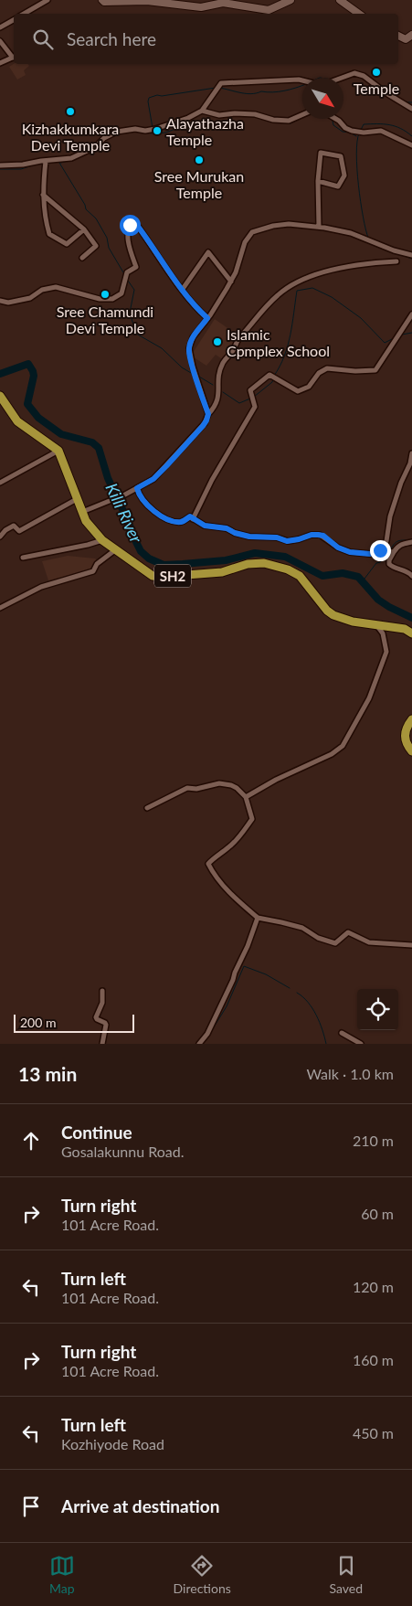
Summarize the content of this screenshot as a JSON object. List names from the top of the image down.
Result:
{
  "streets": {
    "main road": ["SH2"]
  },
  "water": ["Killi River"],
  "places": [
    "Temple",
    "Kizhakkumkara Devi Temple",
    "Alayathazha Temple",
    "Sree Murukan Temple",
    "Sree Chamundi Devi Temple",
    "Islamic Cpmplex School"
  ],
  "scale_bar": "200 m",
  "north": "bottom right",
  "page": {
    "search": "Search here",
    "scale": "200 m",
    "heading": ["13 min", "Walk · 1.0 km"],
    "list": [
      ["Continue", "Gosalakunnu Road.", "210 m"],
      ["Turn right", "101 Acre Road.", "60 m"],
      ["Turn left", "101 Acre Road.", "120 m"],
      ["Turn right", "101 Acre Road.", "160 m"],
      ["Turn left", "Kozhiyode Road", "450 m"],
      "Arrive at destination"
    ],
    "nav": ["Map", "Directions", "Saved"]
  }
}
